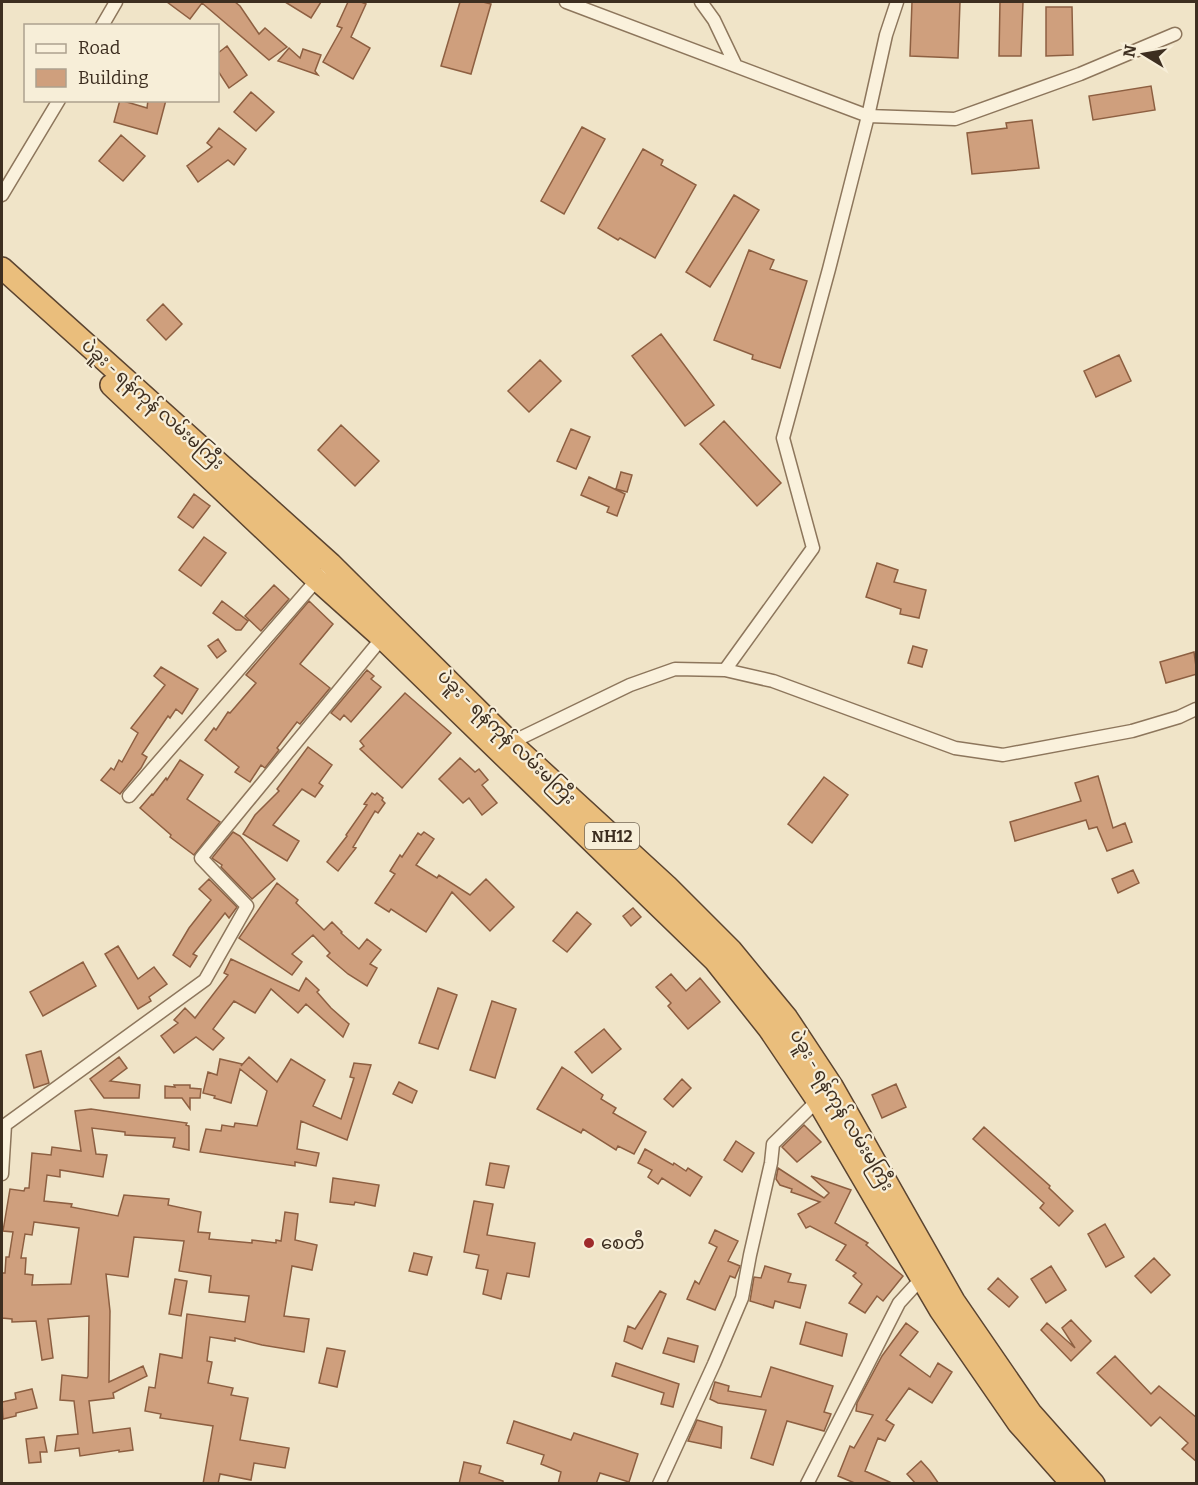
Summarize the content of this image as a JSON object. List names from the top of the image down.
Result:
{
  "streets": {
    "highway": ["ပဲခူး - ရန်ကုန် လမ်းမကြီး", "NH12"]
  },
  "places": ["စေတီ"],
  "legend": ["Road", "Building"],
  "north": "left"
}
